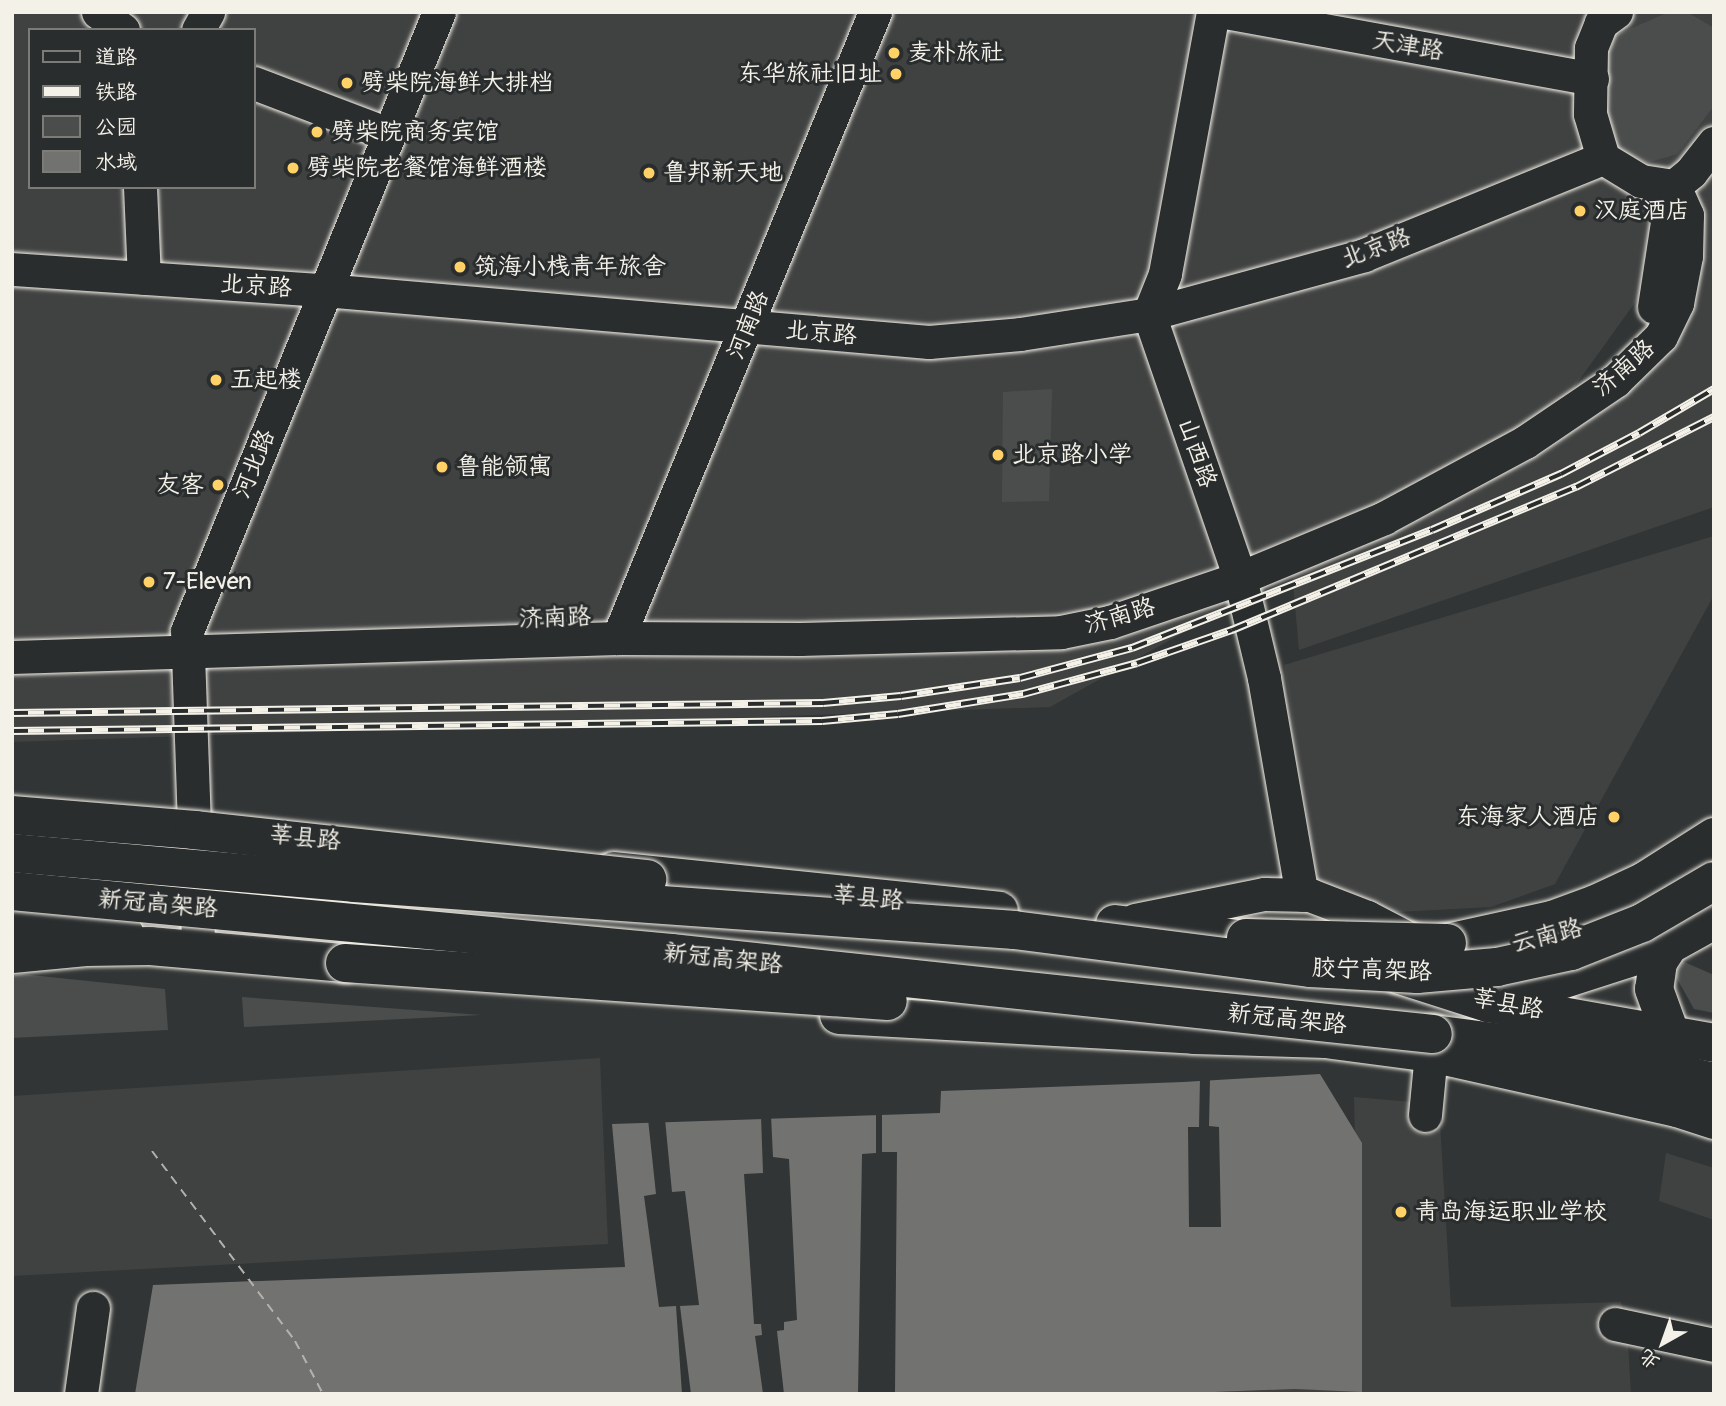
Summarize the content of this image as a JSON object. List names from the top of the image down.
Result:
{
  "streets": {
    "main road": [
      "莘县路",
      "新冠高架路",
      "云南路",
      "胶宁高架路"
    ],
    "street": [
      "天津路",
      "北京路",
      "河南路",
      "济南路",
      "山西路",
      "河北路"
    ]
  },
  "crossings": [
    ["北京路", "河南路"],
    ["北京路", "山西路"],
    ["北京路", "河北路"],
    ["河南路", "济南路"],
    ["济南路", "山西路"],
    ["济南路", "河北路"],
    ["河北路", "莘县路"],
    ["莘县路", "云南路"],
    ["新冠高架路", "胶宁高架路"]
  ],
  "places": [
    "麦朴旅社",
    "东华旅社旧址",
    "劈柴院海鲜大排档",
    "劈柴院商务宾馆",
    "劈柴院老餐馆海鲜酒楼",
    "鲁邦新天地",
    "汉庭酒店",
    "筑海小栈青年旅舍",
    "五起楼",
    "北京路小学",
    "鲁能领寓",
    "友客",
    "7-Eleven",
    "东海家人酒店",
    "青岛海运职业学校"
  ],
  "legend": [
    "道路",
    "铁路",
    "公园",
    "水域"
  ],
  "north": "bottom left"
}
